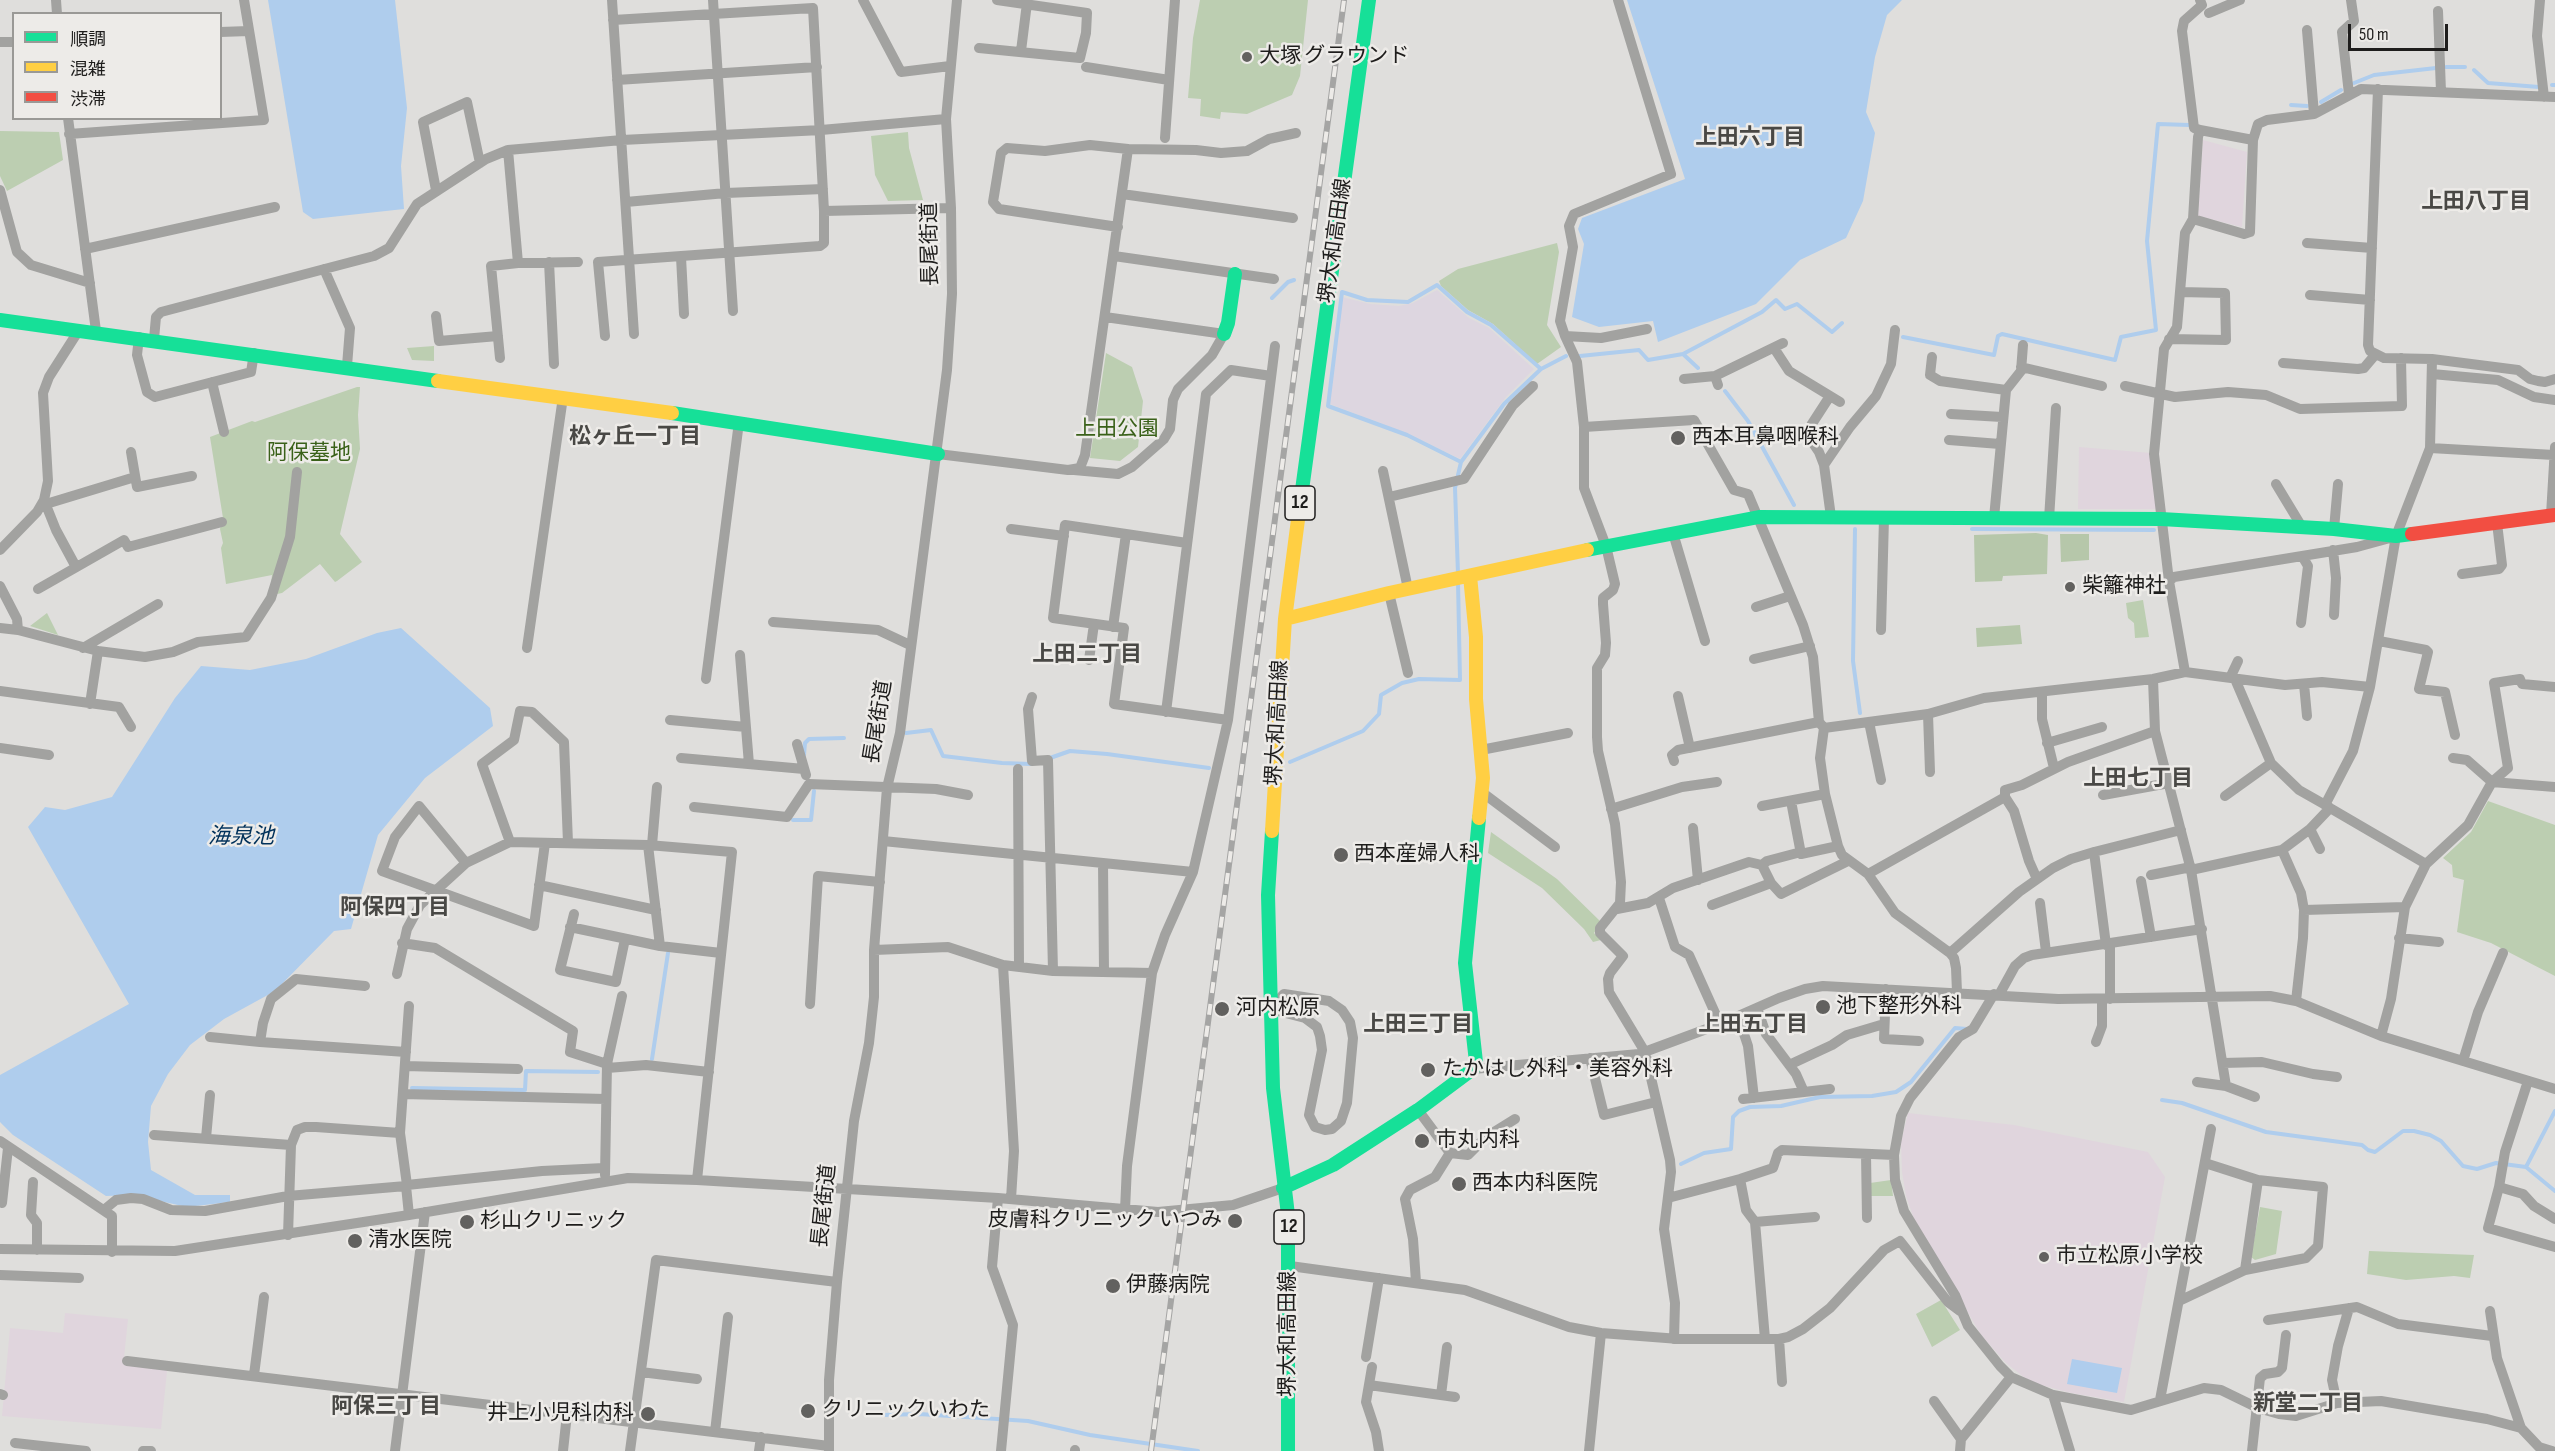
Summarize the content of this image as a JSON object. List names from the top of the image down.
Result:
{
  "streets": {
    "street": ["堺大和高田線", "長尾街道", "12"]
  },
  "districts": [
    "上田六丁目",
    "上田八丁目",
    "松ヶ丘一丁目",
    "上田二丁目",
    "上田七丁目",
    "阿保四丁目",
    "上田三丁目",
    "上田五丁目",
    "新堂二丁目",
    "阿保三丁目"
  ],
  "water": ["海泉池"],
  "parks": ["上田公園", "阿保墓地"],
  "places": [
    "大塚 グラウンド",
    "西本耳鼻咽喉科",
    "柴籬神社",
    "西本産婦人科",
    "池下整形外科",
    "河内松原",
    "たかはし外科・美容外科",
    "市丸内科",
    "西本内科医院",
    "皮膚科クリニック いつみ",
    "杉山クリニック",
    "清水医院",
    "市立松原小学校",
    "伊藤病院",
    "クリニックいわた",
    "井上小児科内科"
  ],
  "legend": ["順調", "混雑", "渋滞"],
  "scale_bar": "50 m"
}
